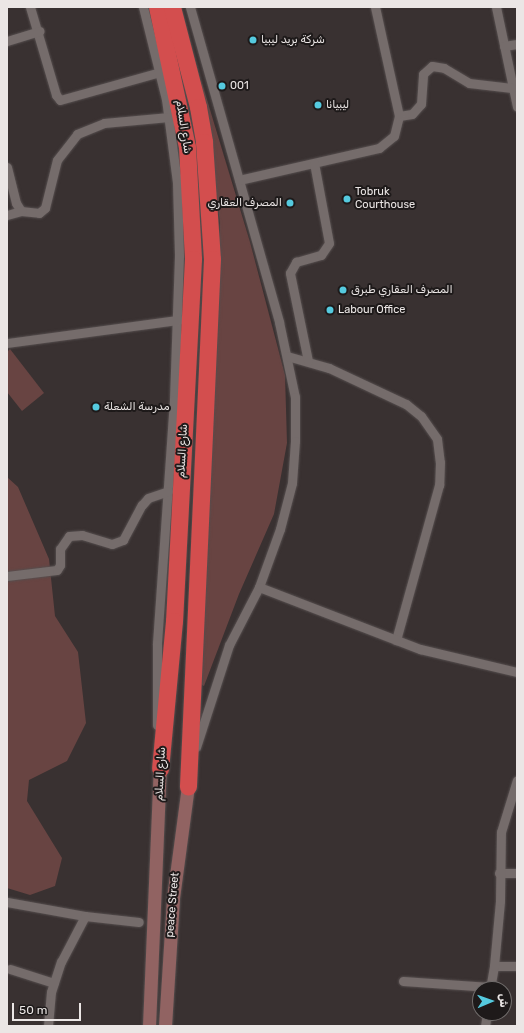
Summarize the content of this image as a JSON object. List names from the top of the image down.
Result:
{
  "streets": {
    "highway": ["شارع السلام"],
    "main road": ["peace Street"]
  },
  "crossings": [
    ["شارع السلام", "peace Street"]
  ],
  "places": [
    "شركة بريد ليبيا",
    "001",
    "ليبيانا",
    "Tobruk Courthouse",
    "المصرف العقاري",
    "المصرف العقاري طبرق",
    "Labour Office",
    "مدرسة الشعلة"
  ],
  "scale_bar": "50 m",
  "north": "right"
}
